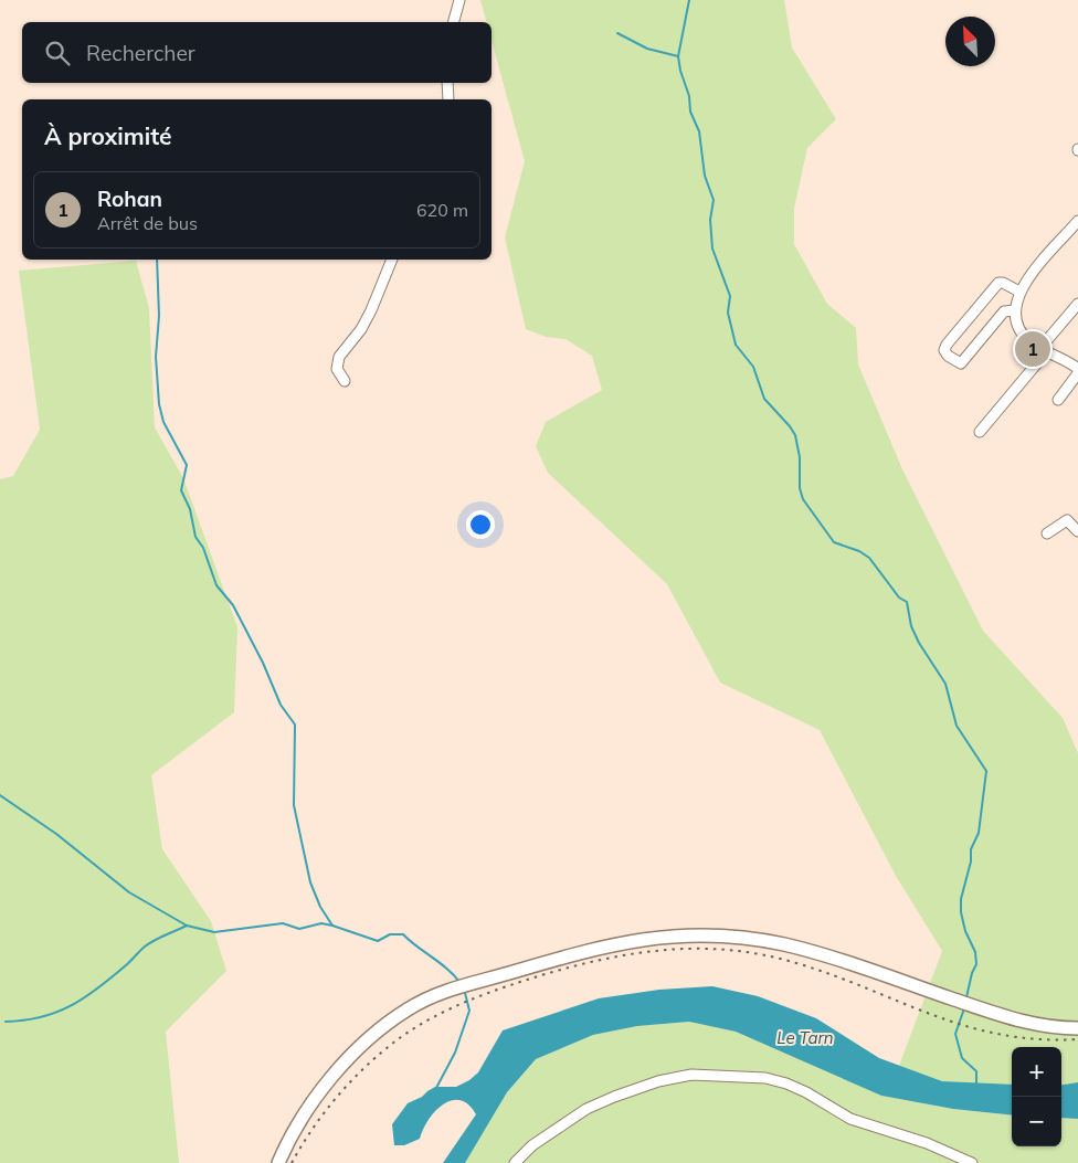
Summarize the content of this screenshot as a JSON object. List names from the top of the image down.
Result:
{
  "water": ["Le Tarn"],
  "north": "top left",
  "page": {
    "search": "Rechercher",
    "heading": "À proximité",
    "list": [
      {
        "mark": "1",
        "name": "Rohan",
        "note": "Arrêt de bus",
        "value": "620 m"
      }
    ],
    "pins": "1",
    "map_buttons": ["+", "−"]
  }
}
